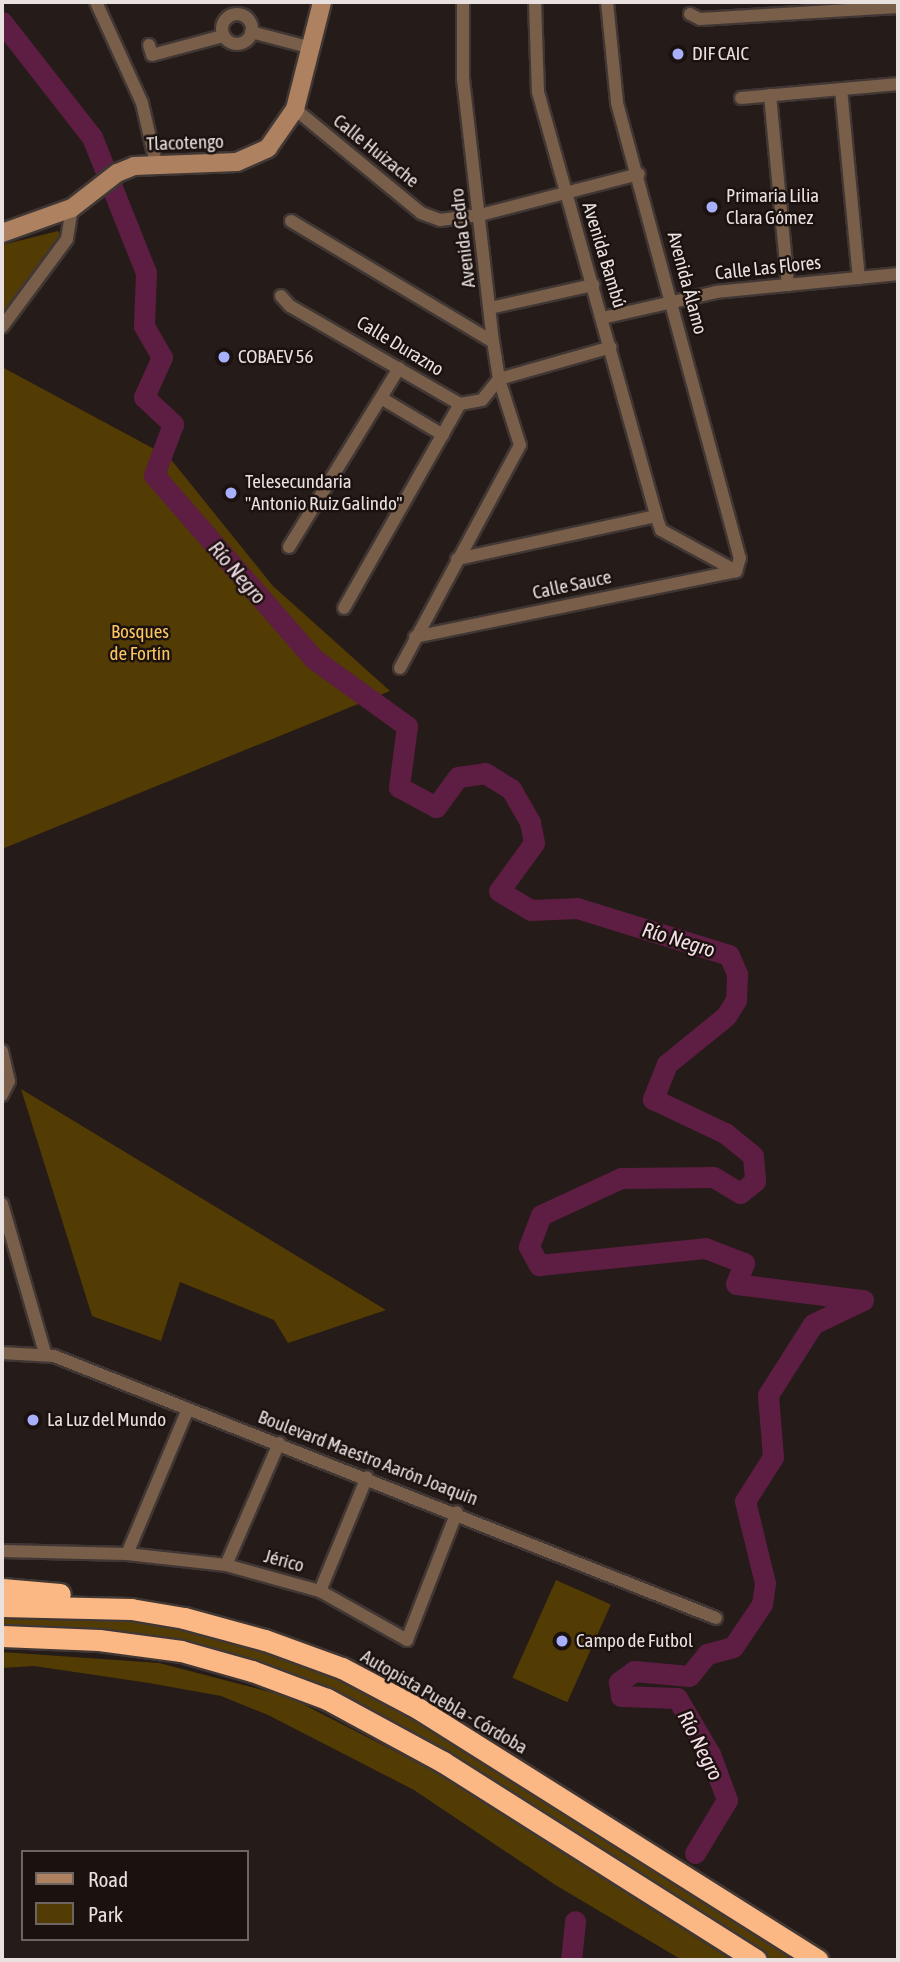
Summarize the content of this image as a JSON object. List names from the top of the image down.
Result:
{
  "streets": {
    "highway": ["Autopista Puebla - Córdoba"],
    "street": [
      "Tlacotengo",
      "Calle Huizache",
      "Avenida Cedro",
      "Avenida Bambú",
      "Calle Las Flores",
      "Avenida Álamo",
      "Calle Durazno",
      "Calle Sauce",
      "Boulevard Maestro Aarón Joaquín",
      "Jérico"
    ]
  },
  "crossings": [
    ["Tlacotengo", "Calle Huizache"],
    ["Calle Huizache", "Avenida Cedro"],
    ["Calle Huizache", "Avenida Bambú"],
    ["Calle Huizache", "Avenida Álamo"],
    ["Avenida Bambú", "Calle Las Flores"],
    ["Calle Las Flores", "Avenida Álamo"],
    ["Avenida Álamo", "Calle Sauce"],
    ["Boulevard Maestro Aarón Joaquín", "Jérico"]
  ],
  "water": ["Río Negro"],
  "parks": ["Bosques de Fortín"],
  "places": [
    "DIF CAIC",
    "Primaria Lilia Clara Gómez",
    "COBAEV 56",
    "Telesecundaria \"Antonio Ruiz Galindo\"",
    "La Luz del Mundo",
    "Campo de Futbol"
  ],
  "legend": ["Road", "Park"]
}
